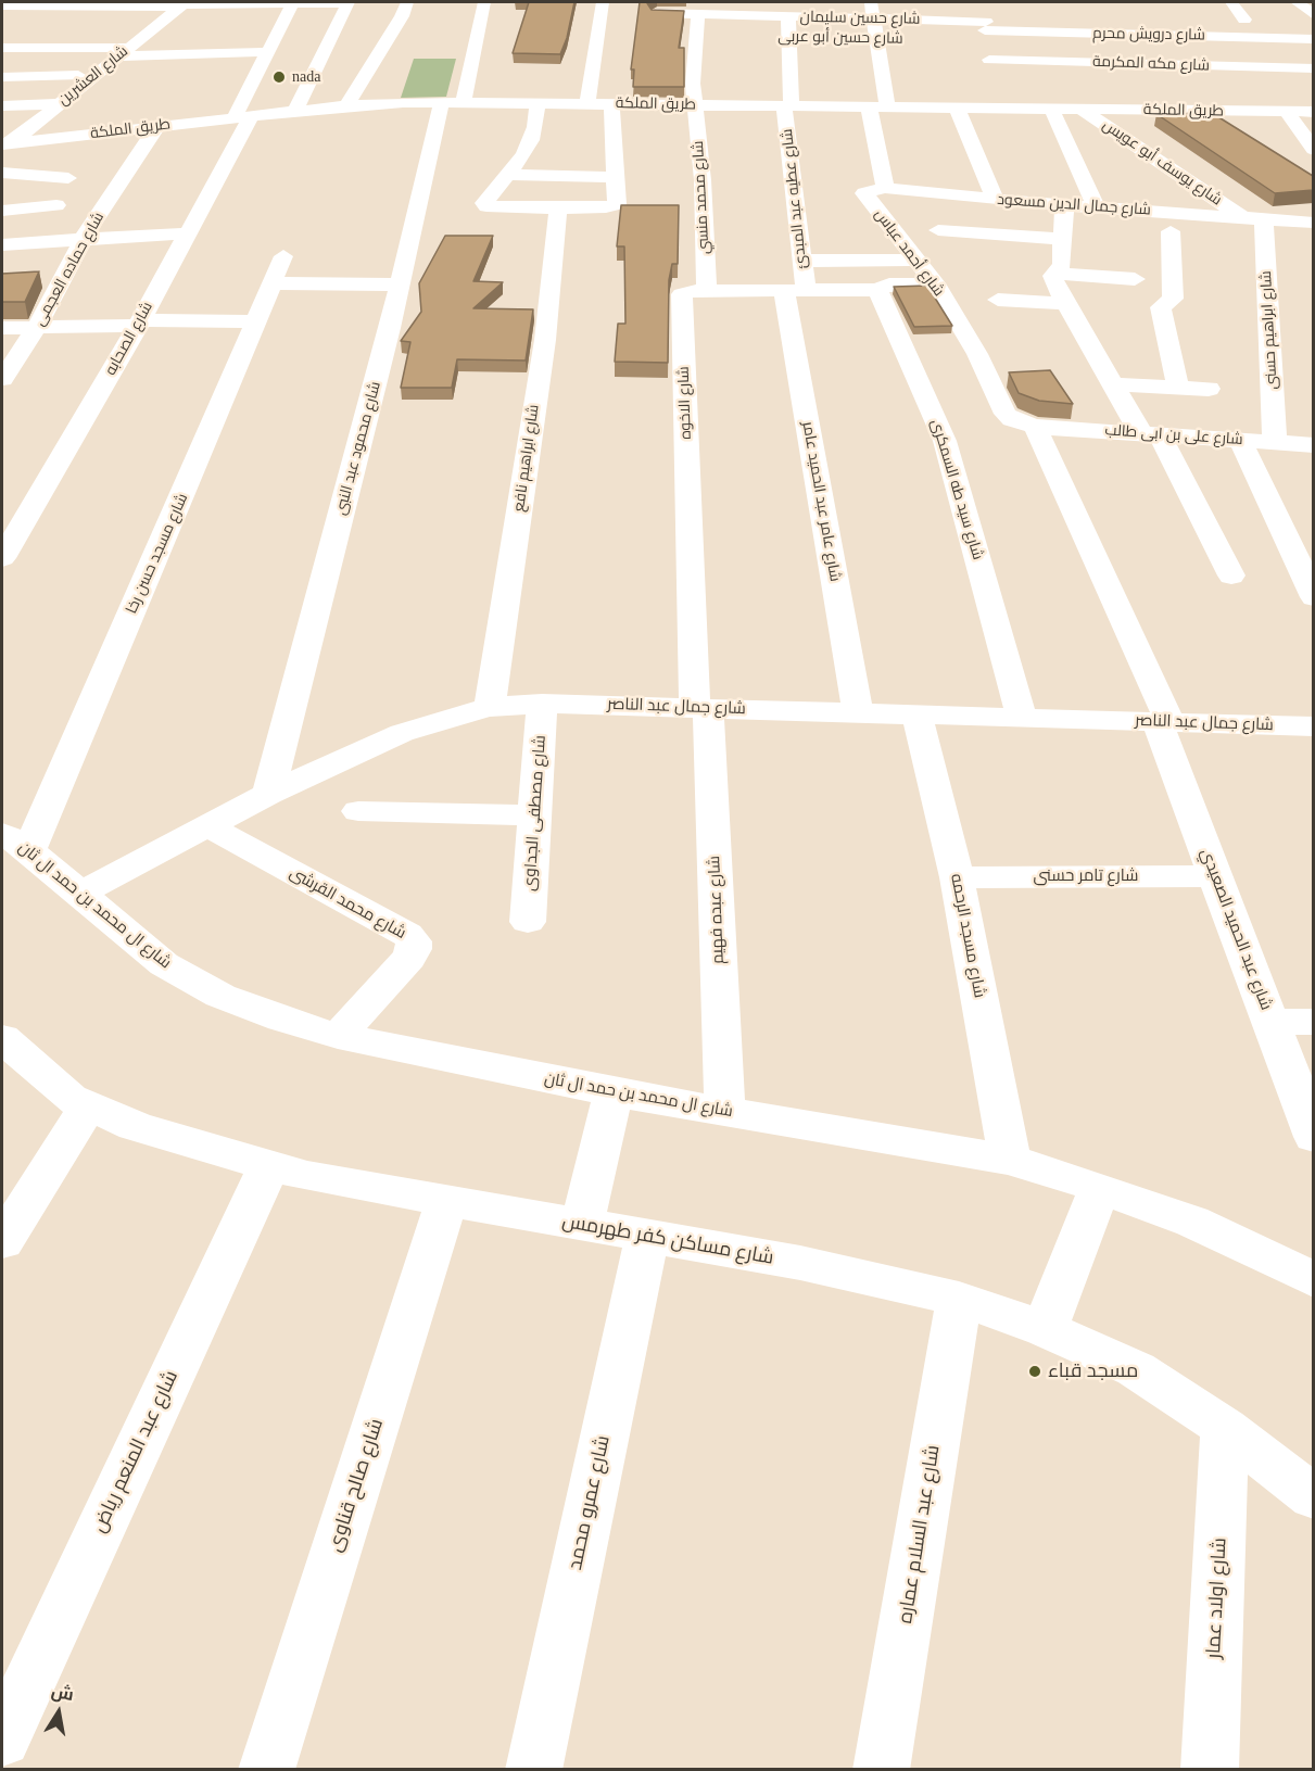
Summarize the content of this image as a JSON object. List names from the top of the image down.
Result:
{
  "streets": {
    "street": [
      "شارع حسين سليمان",
      "شارع درويش محرم",
      "شارع مكه المكرمة",
      "شارع العشرين",
      "طريق الملكة",
      "شارع يوسف أبو عويس",
      "شارع محمد منسي",
      "شارع عطيه عبد المبدئ",
      "شارع جمال الدين مسعود",
      "شارع أحمد عباس",
      "شارع حماده العجمى",
      "شارع ابراهيم حسنى",
      "شارع الصحابه",
      "شارع الاخوه",
      "شارع على بن ابى طالب",
      "شارع محمود عبد النبى",
      "شارع ابراهيم نافع",
      "شارع سيد طه السمكرى",
      "شارع عامر عبد الحميد عامر",
      "شارع مسجد حسن رخا",
      "شارع جمال عبد الناصر",
      "شارع مصطفى الجداوى",
      "شارع تامر حسنى",
      "شارع محمد القرشى",
      "شارع ال محمد بن حمد ال ثان",
      "شارع عبده فهيم",
      "شارع عبد الحميد الصعيدي",
      "شارع مسجد الرحمه",
      "شارع مساكن كفر طهرمس",
      "شارع عبد المنعم رياض",
      "شارع صالح قناوى",
      "شارع عمرو محمد",
      "شارع عبد السلام عماره",
      "شارع اولاد عمار"
    ]
  },
  "crossings": [
    ["شارع حسين سليمان", "شارع درويش محرم"],
    ["شارع حسين سليمان", "شارع محمد منسي"],
    ["شارع حسين سليمان", "شارع عطيه عبد المبدئ"],
    ["شارع العشرين", "طريق الملكة"],
    ["طريق الملكة", "شارع يوسف أبو عويس"],
    ["طريق الملكة", "شارع محمد منسي"],
    ["طريق الملكة", "شارع عطيه عبد المبدئ"],
    ["طريق الملكة", "شارع أحمد عباس"],
    ["طريق الملكة", "شارع حماده العجمى"],
    ["طريق الملكة", "شارع الصحابه"],
    ["طريق الملكة", "شارع محمود عبد النبى"],
    ["شارع يوسف أبو عويس", "شارع جمال الدين مسعود"],
    ["شارع يوسف أبو عويس", "شارع ابراهيم حسنى"],
    ["شارع محمد منسي", "شارع الاخوه"],
    ["شارع عطيه عبد المبدئ", "شارع الاخوه"],
    ["شارع عطيه عبد المبدئ", "شارع عامر عبد الحميد عامر"],
    ["شارع جمال الدين مسعود", "شارع أحمد عباس"],
    ["شارع جمال الدين مسعود", "شارع ابراهيم حسنى"],
    ["شارع أحمد عباس", "شارع على بن ابى طالب"],
    ["شارع أحمد عباس", "شارع عبد الحميد الصعيدي"],
    ["شارع ابراهيم حسنى", "شارع على بن ابى طالب"],
    ["شارع الاخوه", "شارع سيد طه السمكرى"],
    ["شارع الاخوه", "شارع عامر عبد الحميد عامر"],
    ["شارع الاخوه", "شارع جمال عبد الناصر"],
    ["شارع الاخوه", "شارع عبده فهيم"],
    ["شارع على بن ابى طالب", "شارع عبد الحميد الصعيدي"],
    ["شارع محمود عبد النبى", "شارع جمال عبد الناصر"],
    ["شارع ابراهيم نافع", "شارع جمال عبد الناصر"],
    ["شارع سيد طه السمكرى", "شارع جمال عبد الناصر"],
    ["شارع عامر عبد الحميد عامر", "شارع جمال عبد الناصر"],
    ["شارع مسجد حسن رخا", "شارع ال محمد بن حمد ال ثان"],
    ["شارع جمال عبد الناصر", "شارع مصطفى الجداوى"],
    ["شارع جمال عبد الناصر", "شارع محمد القرشى"],
    ["شارع جمال عبد الناصر", "شارع ال محمد بن حمد ال ثان"],
    ["شارع جمال عبد الناصر", "شارع عبده فهيم"],
    ["شارع جمال عبد الناصر", "شارع عبد الحميد الصعيدي"],
    ["شارع جمال عبد الناصر", "شارع مسجد الرحمه"],
    ["شارع تامر حسنى", "شارع عبد الحميد الصعيدي"],
    ["شارع تامر حسنى", "شارع مسجد الرحمه"],
    ["شارع محمد القرشى", "شارع ال محمد بن حمد ال ثان"],
    ["شارع ال محمد بن حمد ال ثان", "شارع عبده فهيم"],
    ["شارع ال محمد بن حمد ال ثان", "شارع مسجد الرحمه"],
    ["شارع مساكن كفر طهرمس", "شارع عبد المنعم رياض"],
    ["شارع مساكن كفر طهرمس", "شارع صالح قناوى"],
    ["شارع مساكن كفر طهرمس", "شارع عمرو محمد"],
    ["شارع مساكن كفر طهرمس", "شارع عبد السلام عماره"],
    ["شارع مساكن كفر طهرمس", "شارع اولاد عمار"]
  ],
  "places": ["nada", "مسجد قباء"],
  "north": "top"
}
